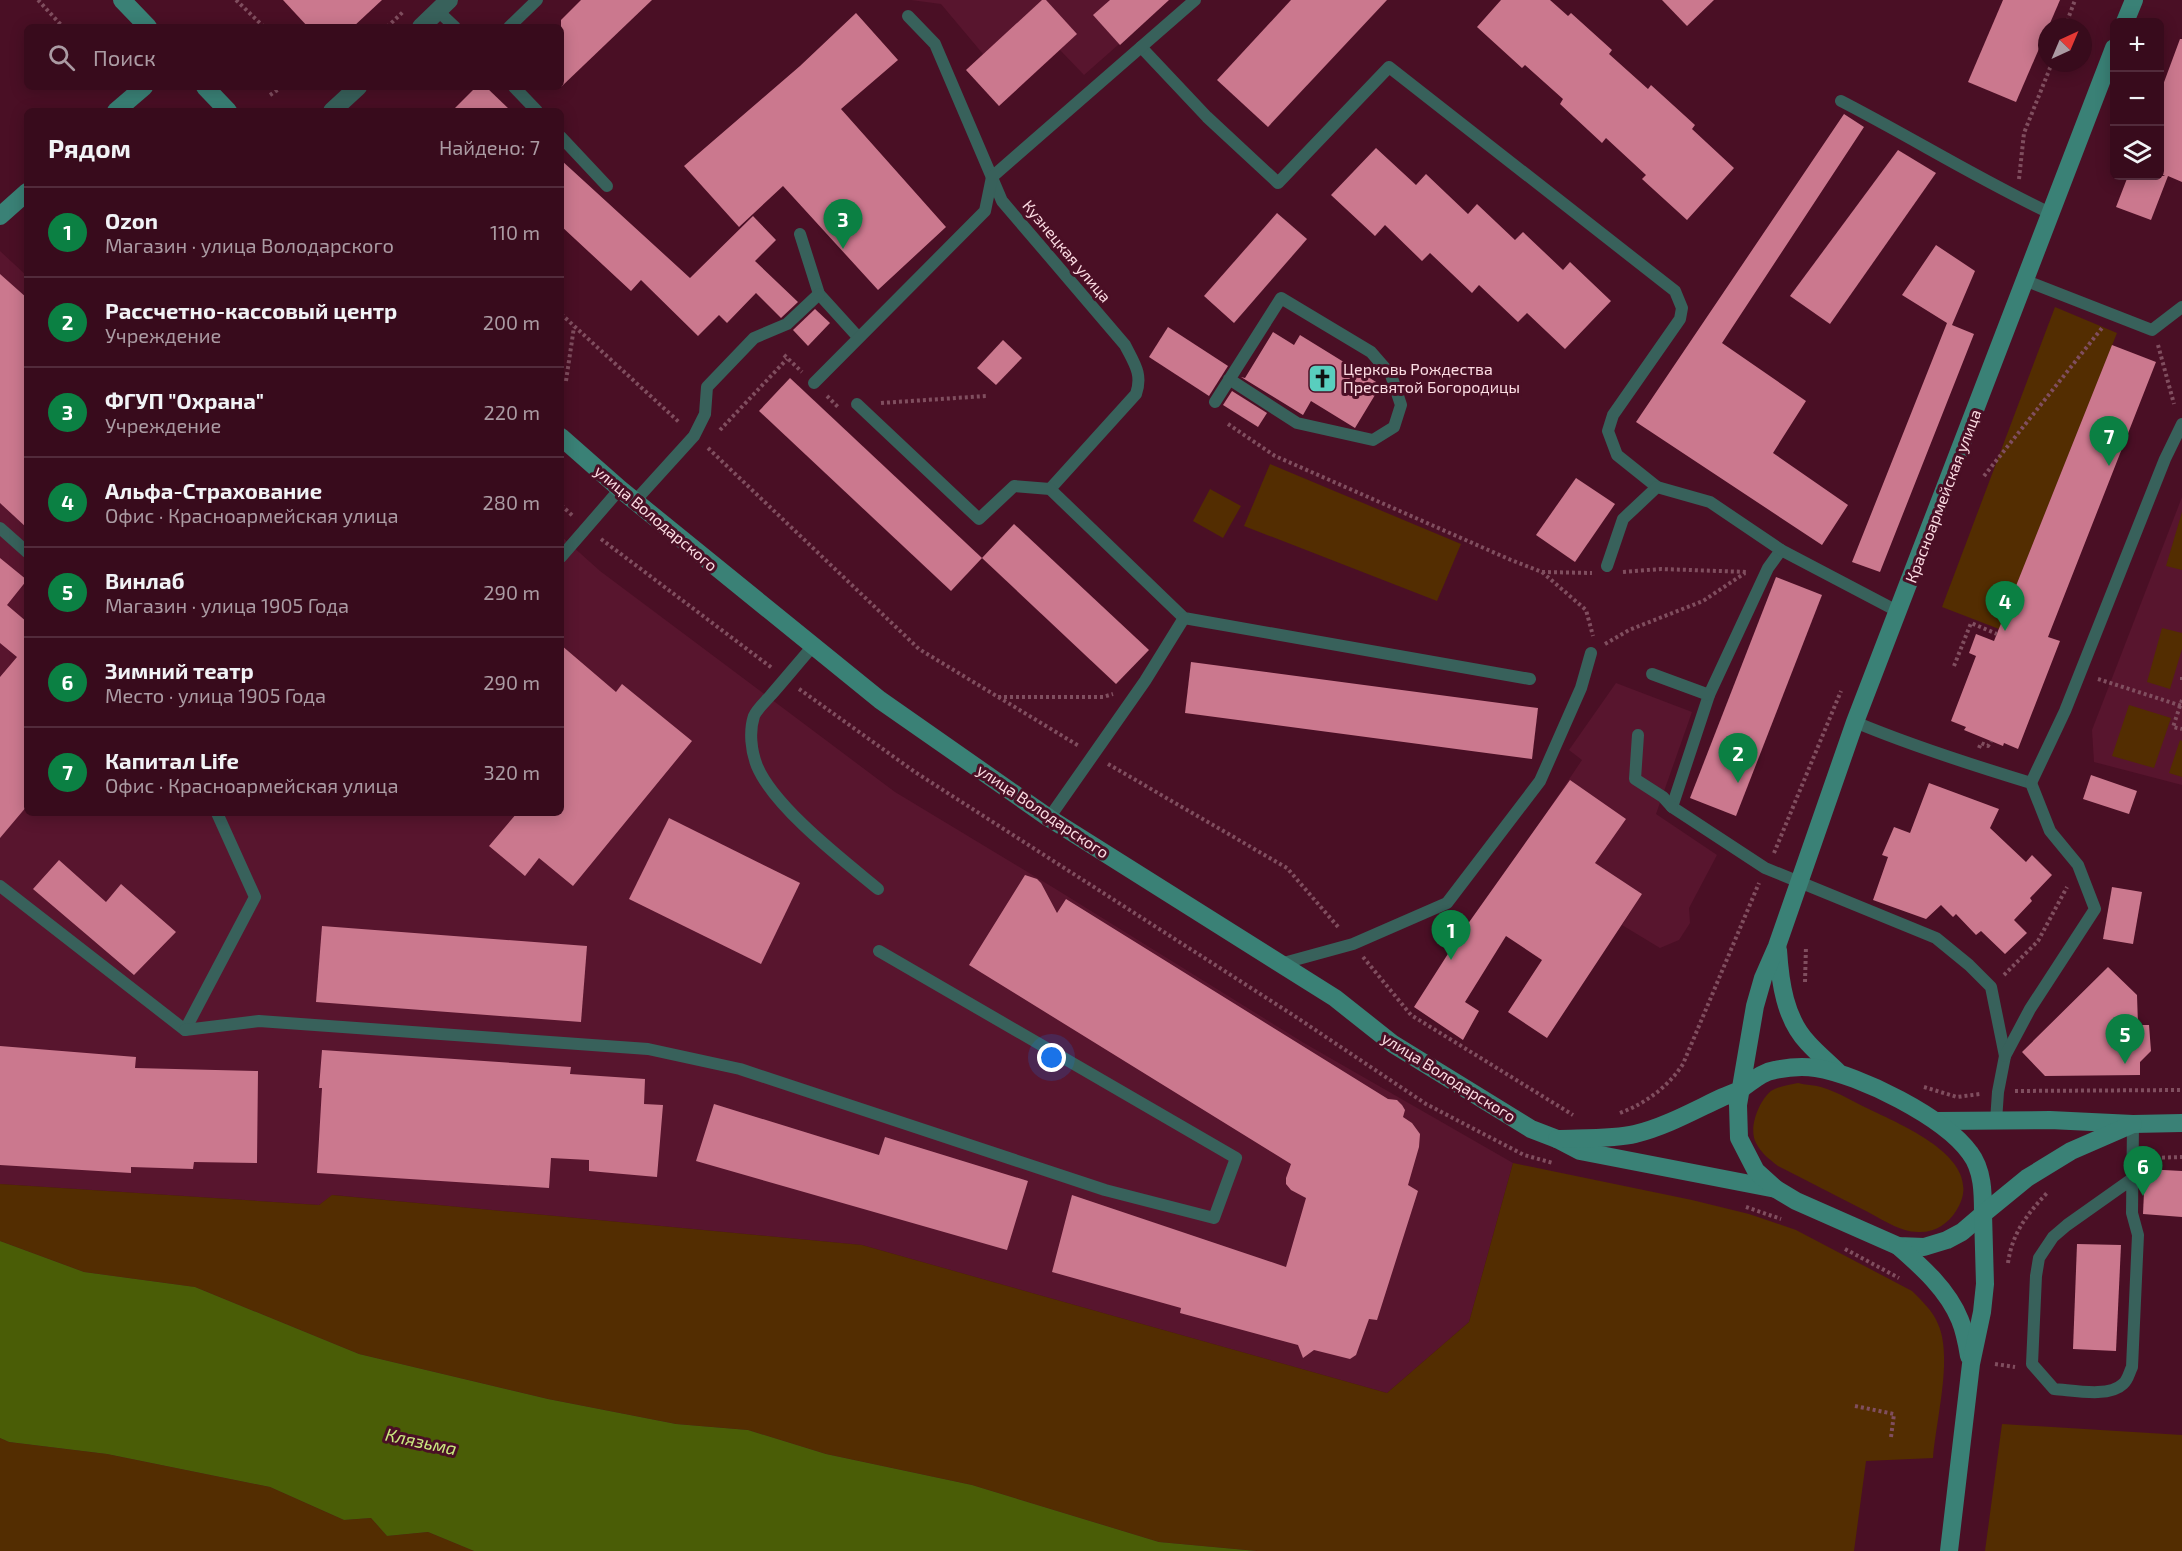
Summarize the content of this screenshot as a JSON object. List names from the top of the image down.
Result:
{
  "streets": {
    "main road": ["Красноармейская улица", "улица Володарского"],
    "lane": ["Кузнецкая улица"]
  },
  "crossings": [
    ["Красноармейская улица", "улица Володарского"]
  ],
  "water": ["Клязьма"],
  "places": {
    "church": ["Церковь Рождества Пресвятой Богородицы"]
  },
  "north": "top right",
  "page": {
    "map_buttons": ["+", "−"],
    "search": "Поиск",
    "heading": ["Рядом", "Найдено: 7"],
    "list": [
      {
        "mark": "1",
        "name": "Ozon",
        "note": "Магазин · улица Володарского",
        "value": "110 m"
      },
      {
        "mark": "2",
        "name": "Рассчетно-кассовый центр",
        "note": "Учреждение",
        "value": "200 m"
      },
      {
        "mark": "3",
        "name": "ФГУП \"Охрана\"",
        "note": "Учреждение",
        "value": "220 m"
      },
      {
        "mark": "4",
        "name": "Альфа-Страхование",
        "note": "Офис · Красноармейская улица",
        "value": "280 m"
      },
      {
        "mark": "5",
        "name": "Винлаб",
        "note": "Магазин · улица 1905 Года",
        "value": "290 m"
      },
      {
        "mark": "6",
        "name": "Зимний театр",
        "note": "Место · улица 1905 Года",
        "value": "290 m"
      },
      {
        "mark": "7",
        "name": "Капитал Life",
        "note": "Офис · Красноармейская улица",
        "value": "320 m"
      }
    ],
    "pins": [
      "3",
      "7",
      "4",
      "2",
      "1",
      "5",
      "6"
    ]
  }
}
